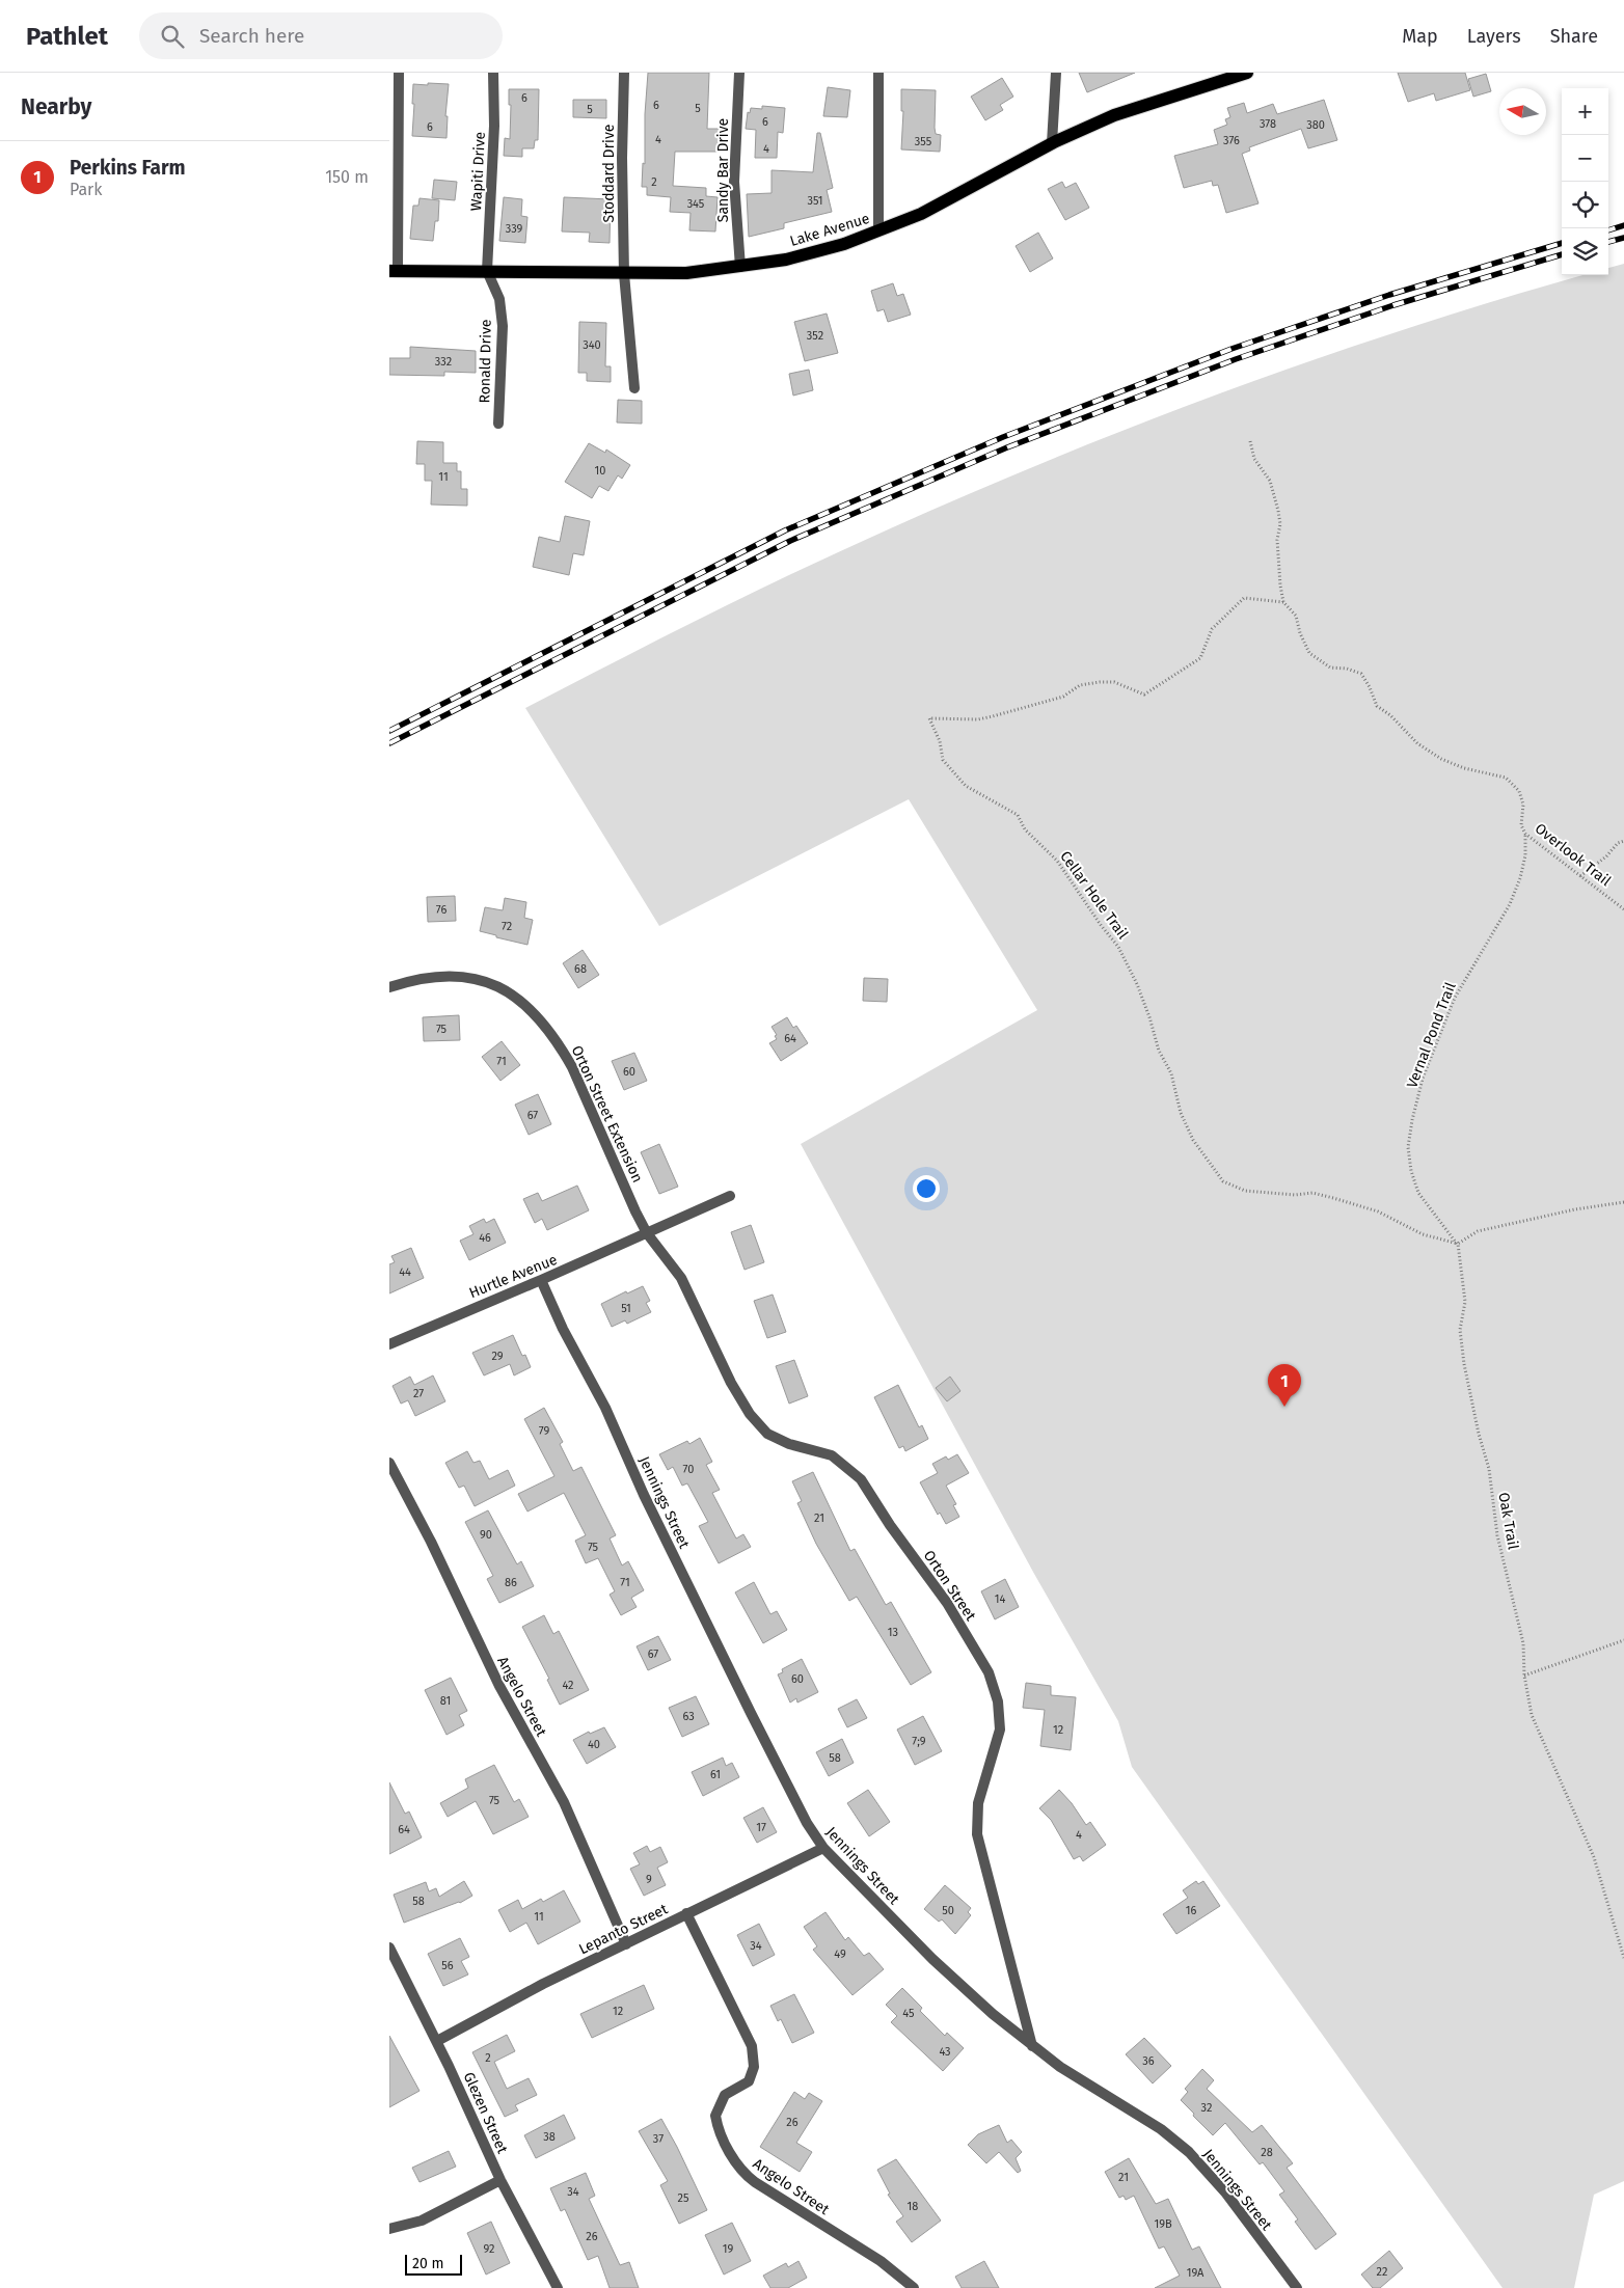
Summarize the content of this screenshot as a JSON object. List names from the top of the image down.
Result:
{
  "streets": {
    "main road": ["Lake Avenue"],
    "street": [
      "Sandy Bar Drive",
      "Wapiti Drive",
      "Stoddard Drive",
      "Ronald Drive",
      "Orton Street Extension",
      "Hurtle Avenue",
      "Jennings Street",
      "Orton Street",
      "Angelo Street",
      "Lepanto Street",
      "Glezen Street"
    ],
    "path": [
      "Overlook Trail",
      "Cellar Hole Trail",
      "Vernal Pond Trail",
      "Oak Trail"
    ]
  },
  "crossings": [
    ["Sandy Bar Drive", "Lake Avenue"],
    ["Wapiti Drive", "Lake Avenue"],
    ["Wapiti Drive", "Ronald Drive"],
    ["Stoddard Drive", "Lake Avenue"],
    ["Lake Avenue", "Ronald Drive"],
    ["Overlook Trail", "Cellar Hole Trail"],
    ["Overlook Trail", "Vernal Pond Trail"],
    ["Cellar Hole Trail", "Vernal Pond Trail"],
    ["Cellar Hole Trail", "Oak Trail"],
    ["Vernal Pond Trail", "Oak Trail"],
    ["Orton Street Extension", "Hurtle Avenue"],
    ["Orton Street Extension", "Orton Street"],
    ["Hurtle Avenue", "Jennings Street"],
    ["Hurtle Avenue", "Orton Street"],
    ["Jennings Street", "Orton Street"],
    ["Jennings Street", "Lepanto Street"],
    ["Angelo Street", "Lepanto Street"],
    ["Lepanto Street", "Glezen Street"]
  ],
  "house_numbers": [
    "6",
    "6",
    "5",
    "5",
    "6",
    "378",
    "380",
    "6",
    "4",
    "376",
    "355",
    "4",
    "2",
    "351",
    "345",
    "339",
    "352",
    "340",
    "332",
    "10",
    "11",
    "76",
    "72",
    "68",
    "75",
    "64",
    "71",
    "60",
    "67",
    "46",
    "44",
    "51",
    "29",
    "27",
    "79",
    "70",
    "21",
    "90",
    "75",
    "86",
    "71",
    "14",
    "13",
    "67",
    "60",
    "42",
    "81",
    "63",
    "12",
    "7;9",
    "40",
    "58",
    "61",
    "75",
    "17",
    "64",
    "4",
    "9",
    "58",
    "50",
    "16",
    "11",
    "34",
    "49",
    "56",
    "12",
    "45",
    "43",
    "2",
    "36",
    "32",
    "26",
    "38",
    "37",
    "28",
    "21",
    "34",
    "25",
    "18",
    "19B",
    "26",
    "92",
    "19",
    "22",
    "19A"
  ],
  "scale_bar": "20 m",
  "north": "left",
  "page": {
    "header": "Pathlet",
    "search": "Search here",
    "nav": ["Map", "Layers", "Share"],
    "heading": "Nearby",
    "map_buttons": ["+", "−"],
    "list": [
      {
        "mark": "1",
        "name": "Perkins Farm",
        "note": "Park",
        "value": "150 m"
      }
    ],
    "pins": "1",
    "scale": "20 m"
  }
}
